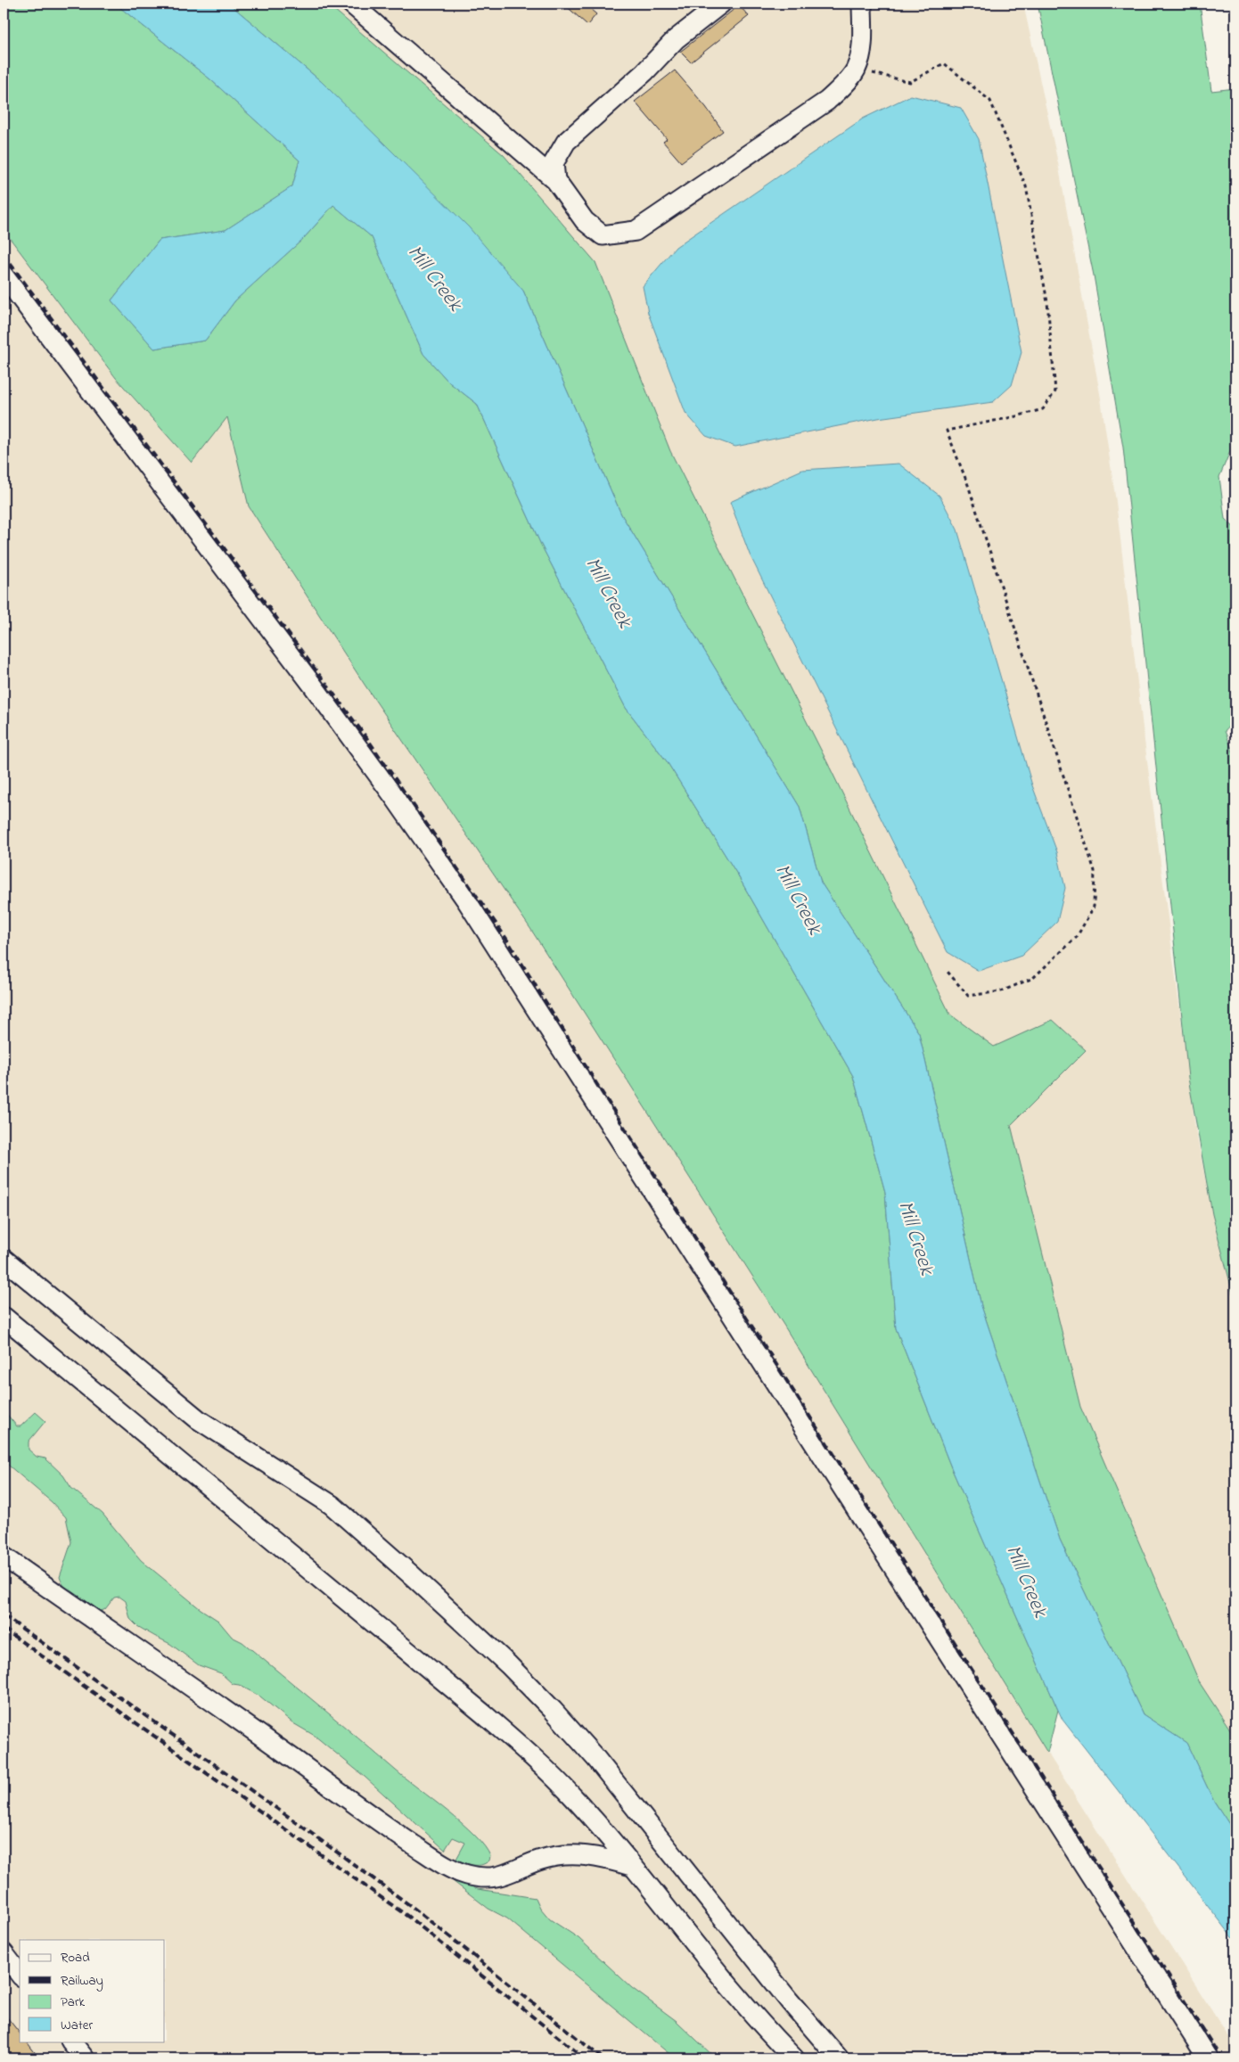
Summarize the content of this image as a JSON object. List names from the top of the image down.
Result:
{
  "water": ["Mill Creek"],
  "legend": [
    "Road",
    "Railway",
    "Park",
    "Water"
  ]
}
